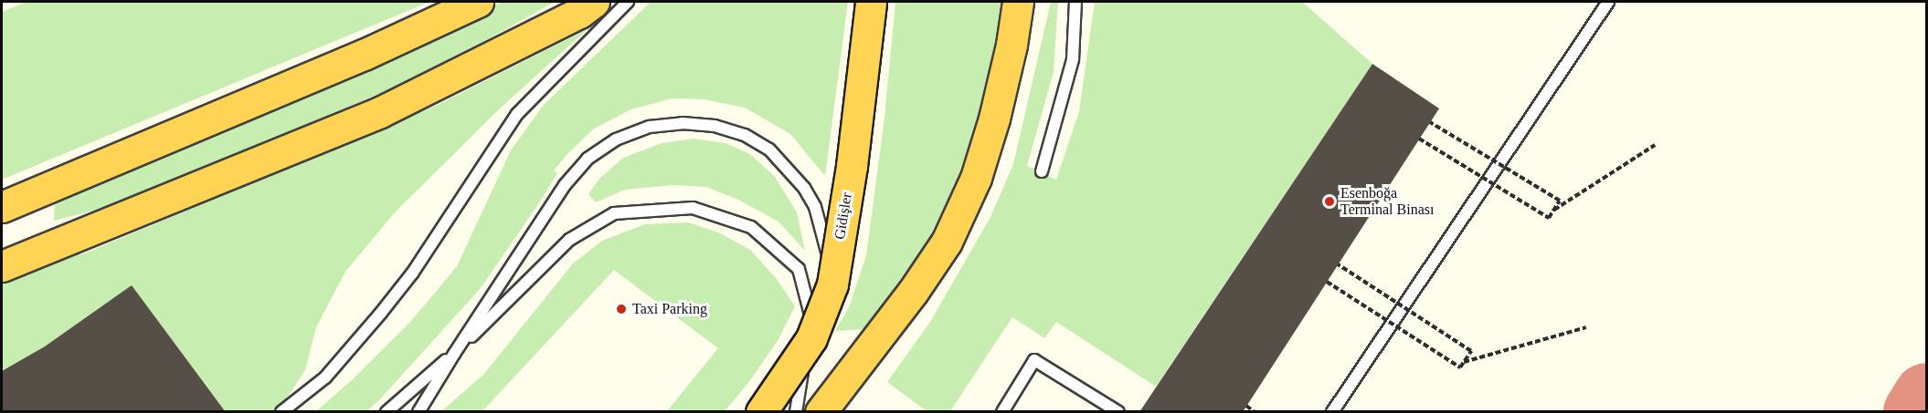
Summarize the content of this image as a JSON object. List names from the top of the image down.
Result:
{
  "streets": {
    "highway": ["Gidişler"]
  },
  "places": ["Esenboğa Terminal Binası", "Taxi Parking"]
}
